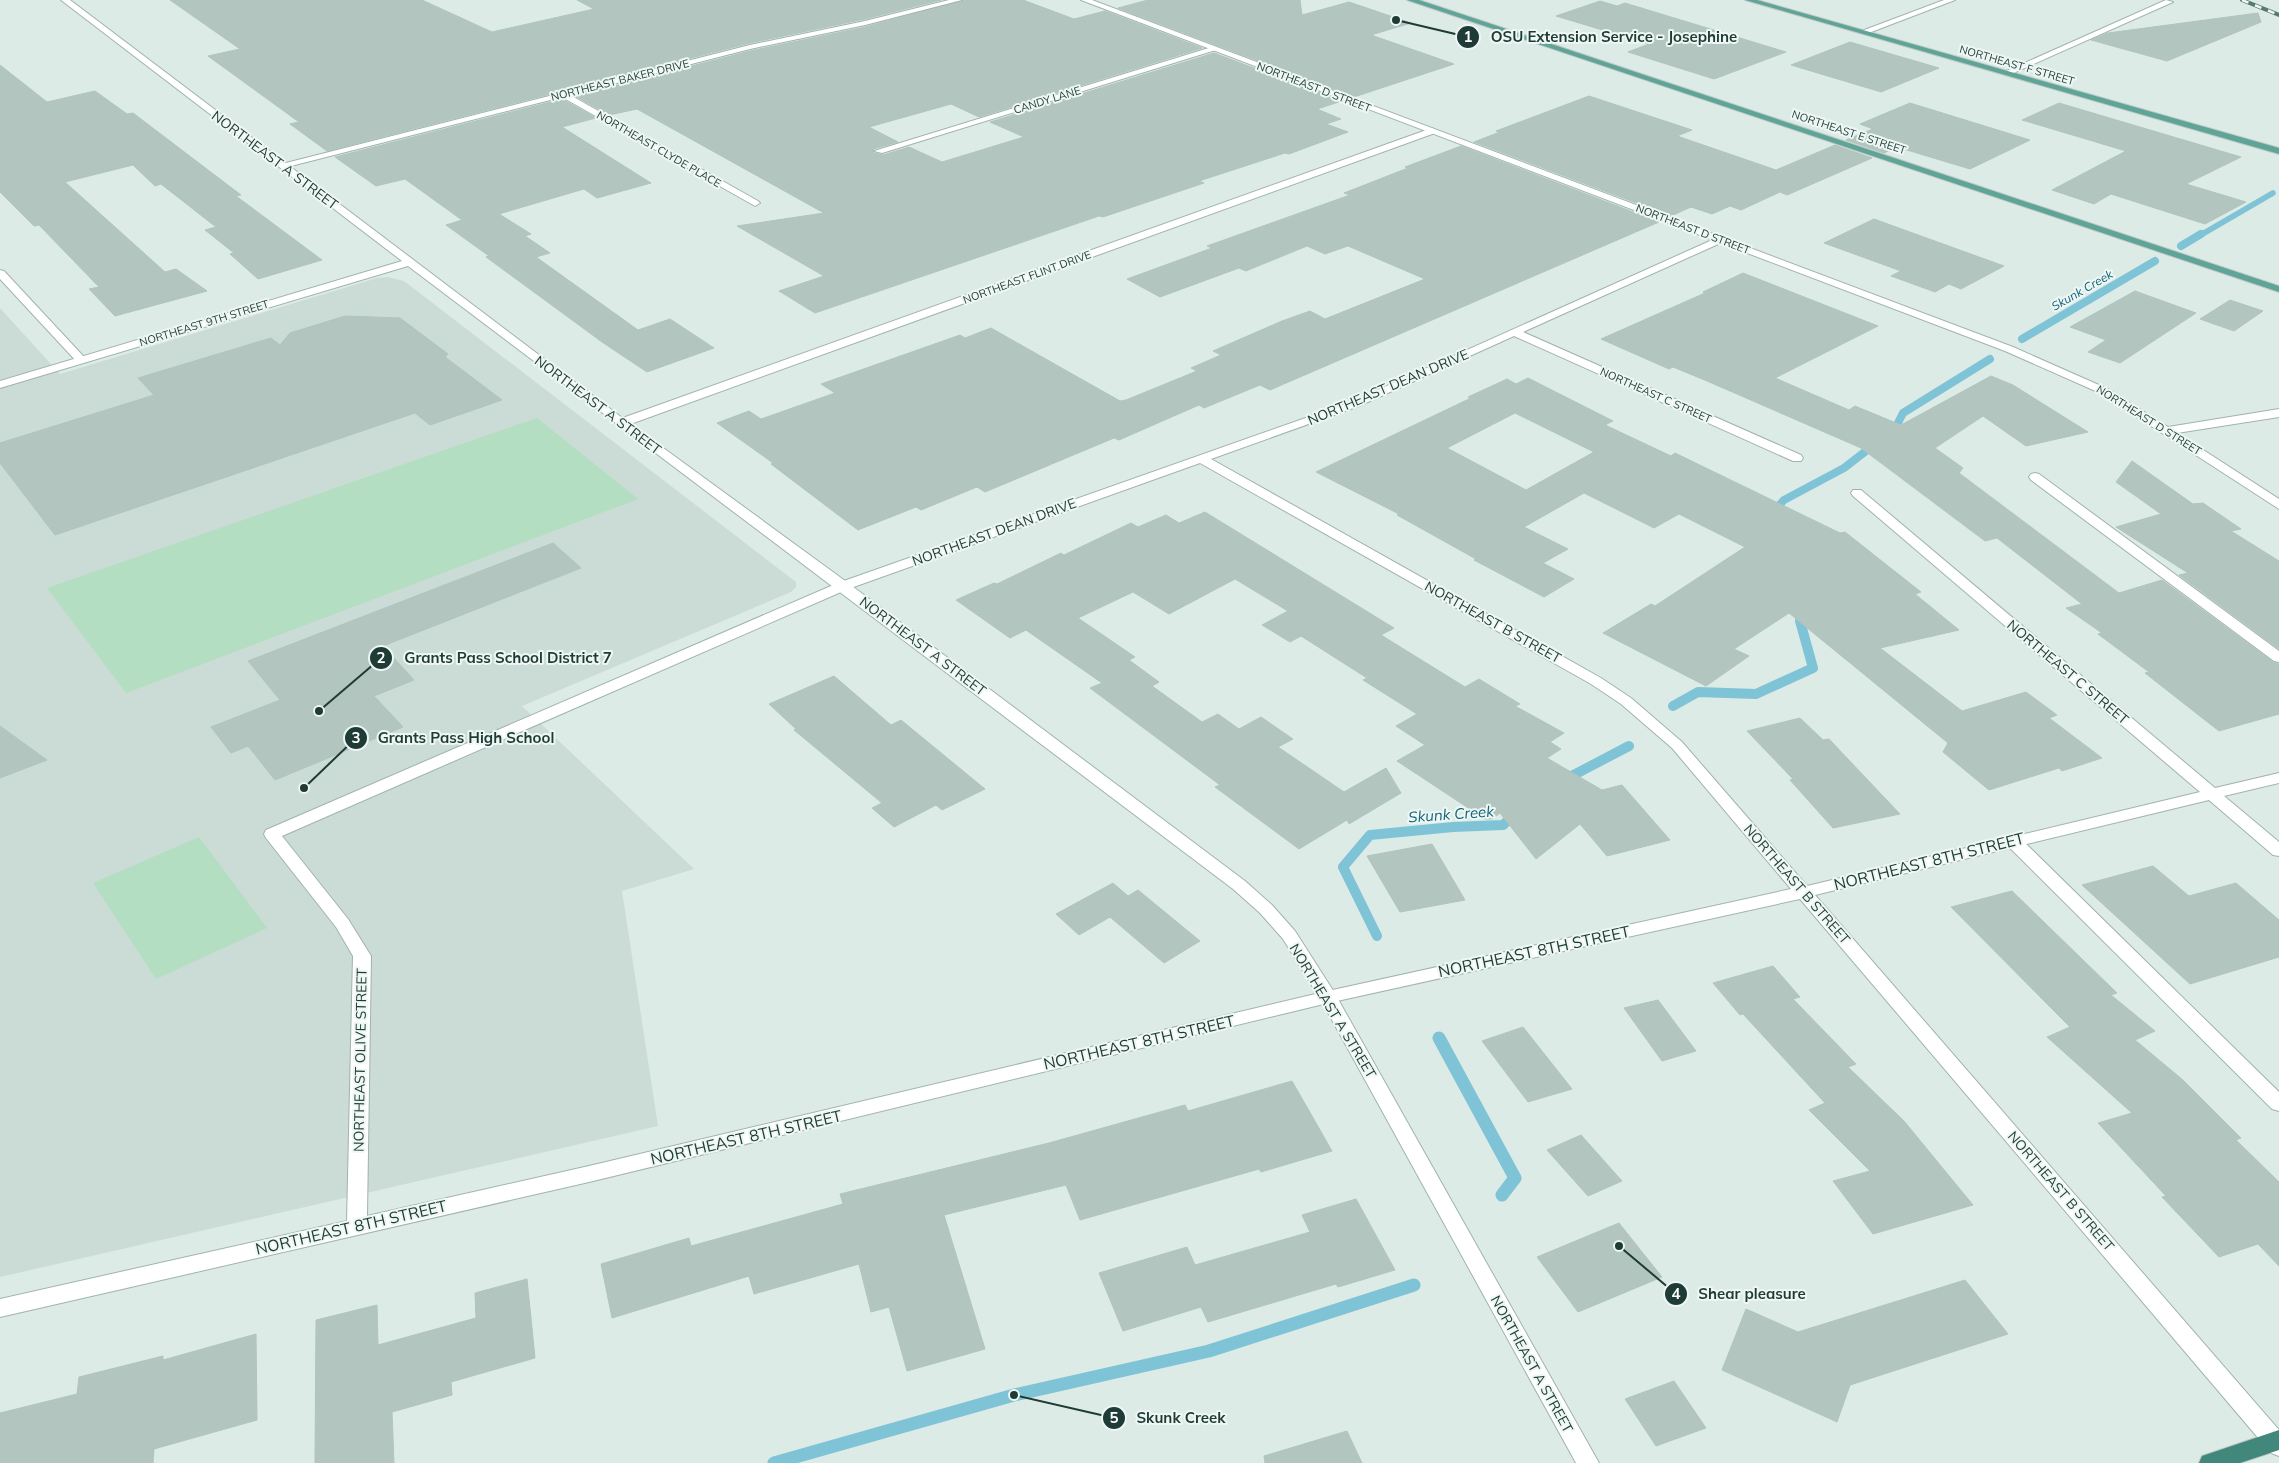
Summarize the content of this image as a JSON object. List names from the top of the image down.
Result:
{
  "streets": {
    "main road": ["NORTHEAST F STREET", "NORTHEAST E STREET"],
    "street": [
      "NORTHEAST BAKER DRIVE",
      "NORTHEAST D STREET",
      "CANDY LANE",
      "NORTHEAST CLYDE PLACE",
      "NORTHEAST A STREET",
      "NORTHEAST FLINT DRIVE",
      "NORTHEAST 9TH STREET",
      "NORTHEAST DEAN DRIVE",
      "NORTHEAST C STREET",
      "NORTHEAST B STREET",
      "NORTHEAST 8TH STREET",
      "NORTHEAST OLIVE STREET"
    ]
  },
  "crossings": [
    ["NORTHEAST BAKER DRIVE", "NORTHEAST CLYDE PLACE"],
    ["NORTHEAST BAKER DRIVE", "NORTHEAST A STREET"],
    ["NORTHEAST D STREET", "CANDY LANE"],
    ["NORTHEAST D STREET", "NORTHEAST FLINT DRIVE"],
    ["NORTHEAST D STREET", "NORTHEAST DEAN DRIVE"],
    ["NORTHEAST A STREET", "NORTHEAST FLINT DRIVE"],
    ["NORTHEAST A STREET", "NORTHEAST 9TH STREET"],
    ["NORTHEAST A STREET", "NORTHEAST DEAN DRIVE"],
    ["NORTHEAST A STREET", "NORTHEAST 8TH STREET"],
    ["NORTHEAST DEAN DRIVE", "NORTHEAST C STREET"],
    ["NORTHEAST DEAN DRIVE", "NORTHEAST B STREET"],
    ["NORTHEAST DEAN DRIVE", "NORTHEAST OLIVE STREET"],
    ["NORTHEAST C STREET", "NORTHEAST 8TH STREET"],
    ["NORTHEAST B STREET", "NORTHEAST 8TH STREET"],
    ["NORTHEAST 8TH STREET", "NORTHEAST OLIVE STREET"]
  ],
  "water": ["Skunk Creek"],
  "places": [
    "OSU Extension Service - Josephine",
    "Grants Pass School District 7",
    "Grants Pass High School",
    "Shear pleasure",
    "Skunk Creek"
  ]
}
